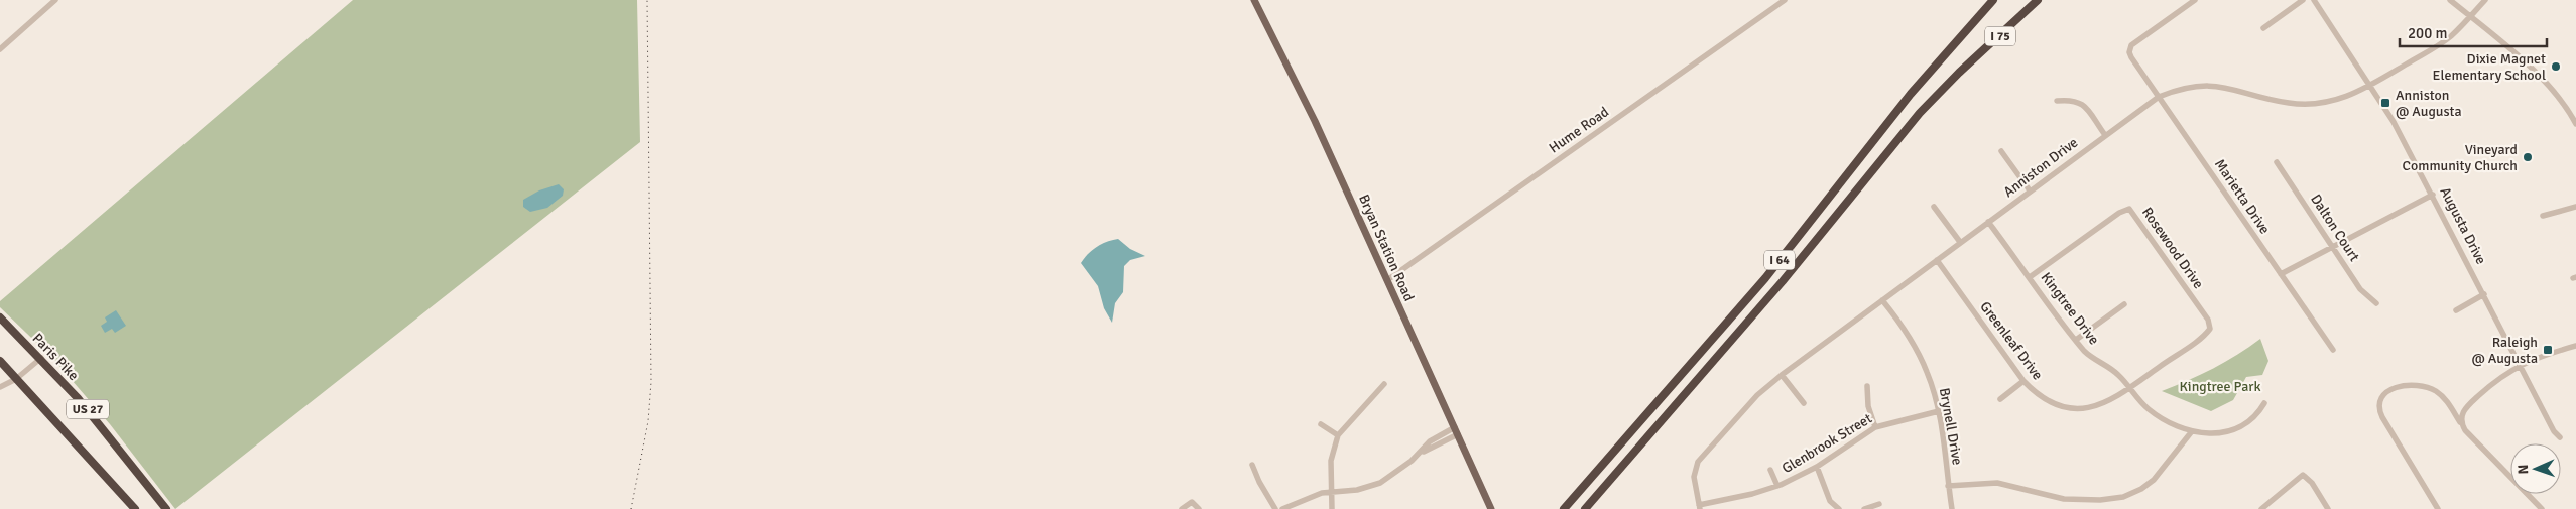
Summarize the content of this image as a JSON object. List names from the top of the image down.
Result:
{
  "streets": {
    "highway": [
      "I 75",
      "I 64",
      "Paris Pike",
      "US 27"
    ],
    "main road": ["Bryan Station Road"],
    "street": [
      "Hume Road",
      "Anniston Drive",
      "Marietta Drive",
      "Augusta Drive",
      "Dalton Court",
      "Rosewood Drive",
      "Kingtree Drive",
      "Greenleaf Drive",
      "Brynell Drive",
      "Glenbrook Street"
    ]
  },
  "crossings": [
    ["I 75", "I 64"],
    ["Hume Road", "Bryan Station Road"],
    ["Anniston Drive", "Marietta Drive"],
    ["Anniston Drive", "Augusta Drive"],
    ["Anniston Drive", "Kingtree Drive"],
    ["Anniston Drive", "Greenleaf Drive"],
    ["Anniston Drive", "Brynell Drive"],
    ["Anniston Drive", "Glenbrook Street"],
    ["Rosewood Drive", "Kingtree Drive"],
    ["Rosewood Drive", "Greenleaf Drive"],
    ["Kingtree Drive", "Greenleaf Drive"],
    ["Brynell Drive", "Glenbrook Street"]
  ],
  "parks": ["Kingtree Park"],
  "places": {
    "other": ["Dixie Magnet Elementary School", "Vineyard Community Church"],
    "transit": ["Anniston @ Augusta", "Raleigh @ Augusta"]
  },
  "scale_bar": "200 m",
  "north": "left"
}
